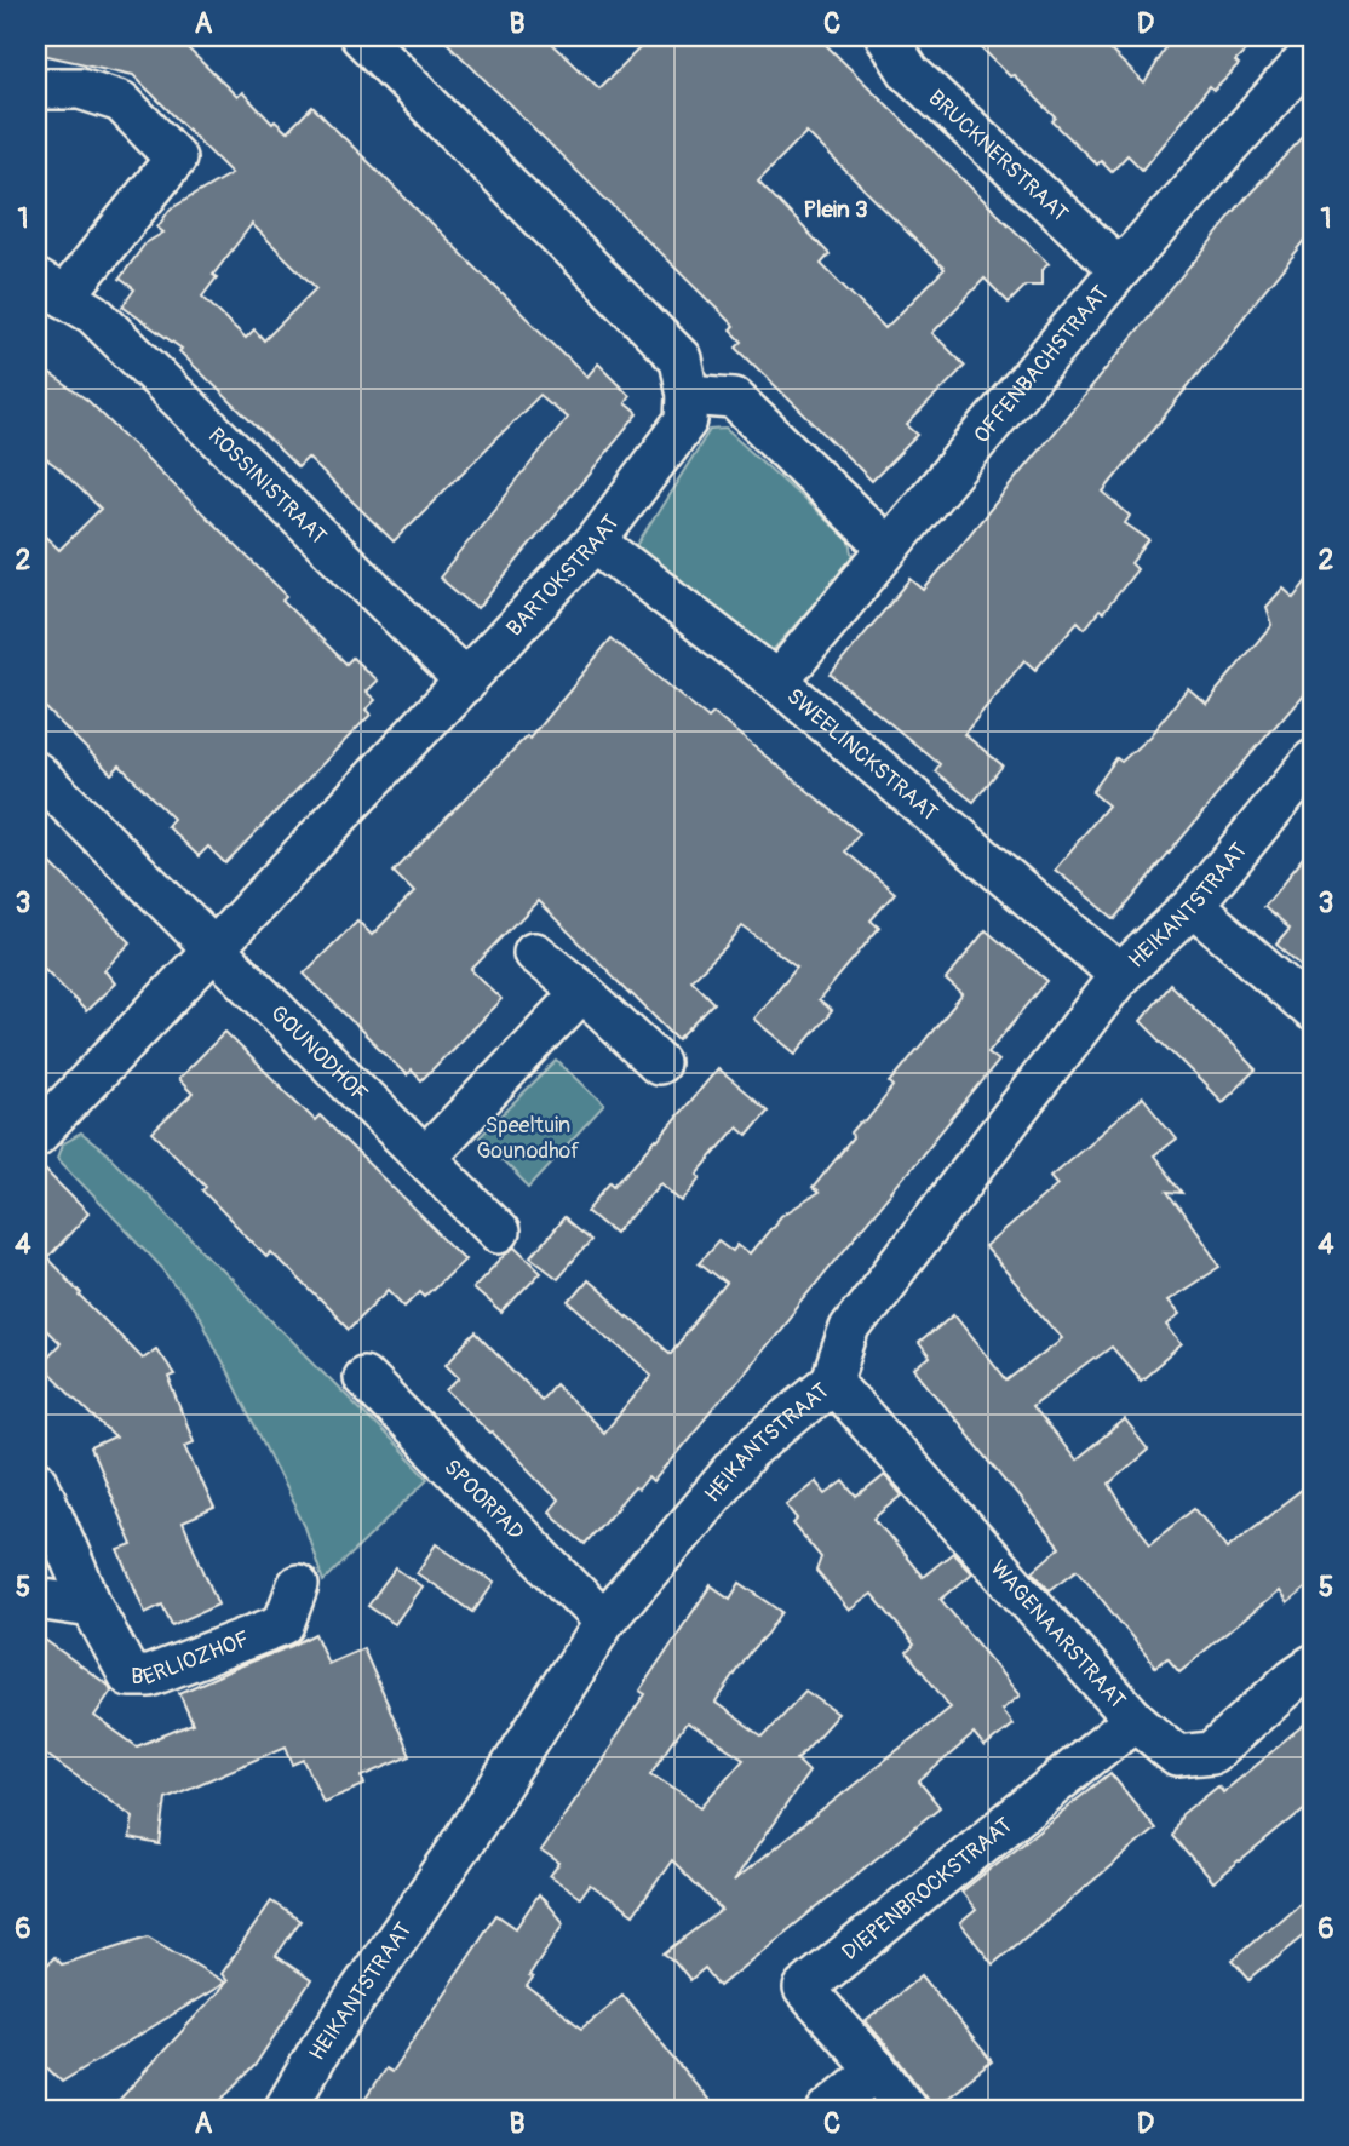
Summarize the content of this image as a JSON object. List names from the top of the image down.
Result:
{
  "streets": {
    "street": [
      "BRUCKNERSTRAAT",
      "OFFENBACHSTRAAT",
      "ROSSINISTRAAT",
      "BARTOKSTRAAT",
      "SWEELINCKSTRAAT",
      "HEIKANTSTRAAT",
      "GOUNODHOF",
      "SPOORPAD",
      "WAGENAARSTRAAT",
      "BERLIOZHOF",
      "DIEPENBROCKSTRAAT"
    ]
  },
  "crossings": [
    ["BRUCKNERSTRAAT", "OFFENBACHSTRAAT"],
    ["OFFENBACHSTRAAT", "SWEELINCKSTRAAT"],
    ["ROSSINISTRAAT", "BARTOKSTRAAT"],
    ["BARTOKSTRAAT", "SWEELINCKSTRAAT"],
    ["BARTOKSTRAAT", "GOUNODHOF"],
    ["SWEELINCKSTRAAT", "HEIKANTSTRAAT"],
    ["HEIKANTSTRAAT", "SPOORPAD"],
    ["HEIKANTSTRAAT", "WAGENAARSTRAAT"],
    ["WAGENAARSTRAAT", "DIEPENBROCKSTRAAT"]
  ],
  "districts": ["Plein 3"],
  "parks": ["Speeltuin Gounodhof"],
  "grid": {
    "columns": [
      "A",
      "B",
      "C",
      "D"
    ],
    "rows": [
      "1",
      "2",
      "3",
      "4",
      "5",
      "6"
    ]
  }
}
